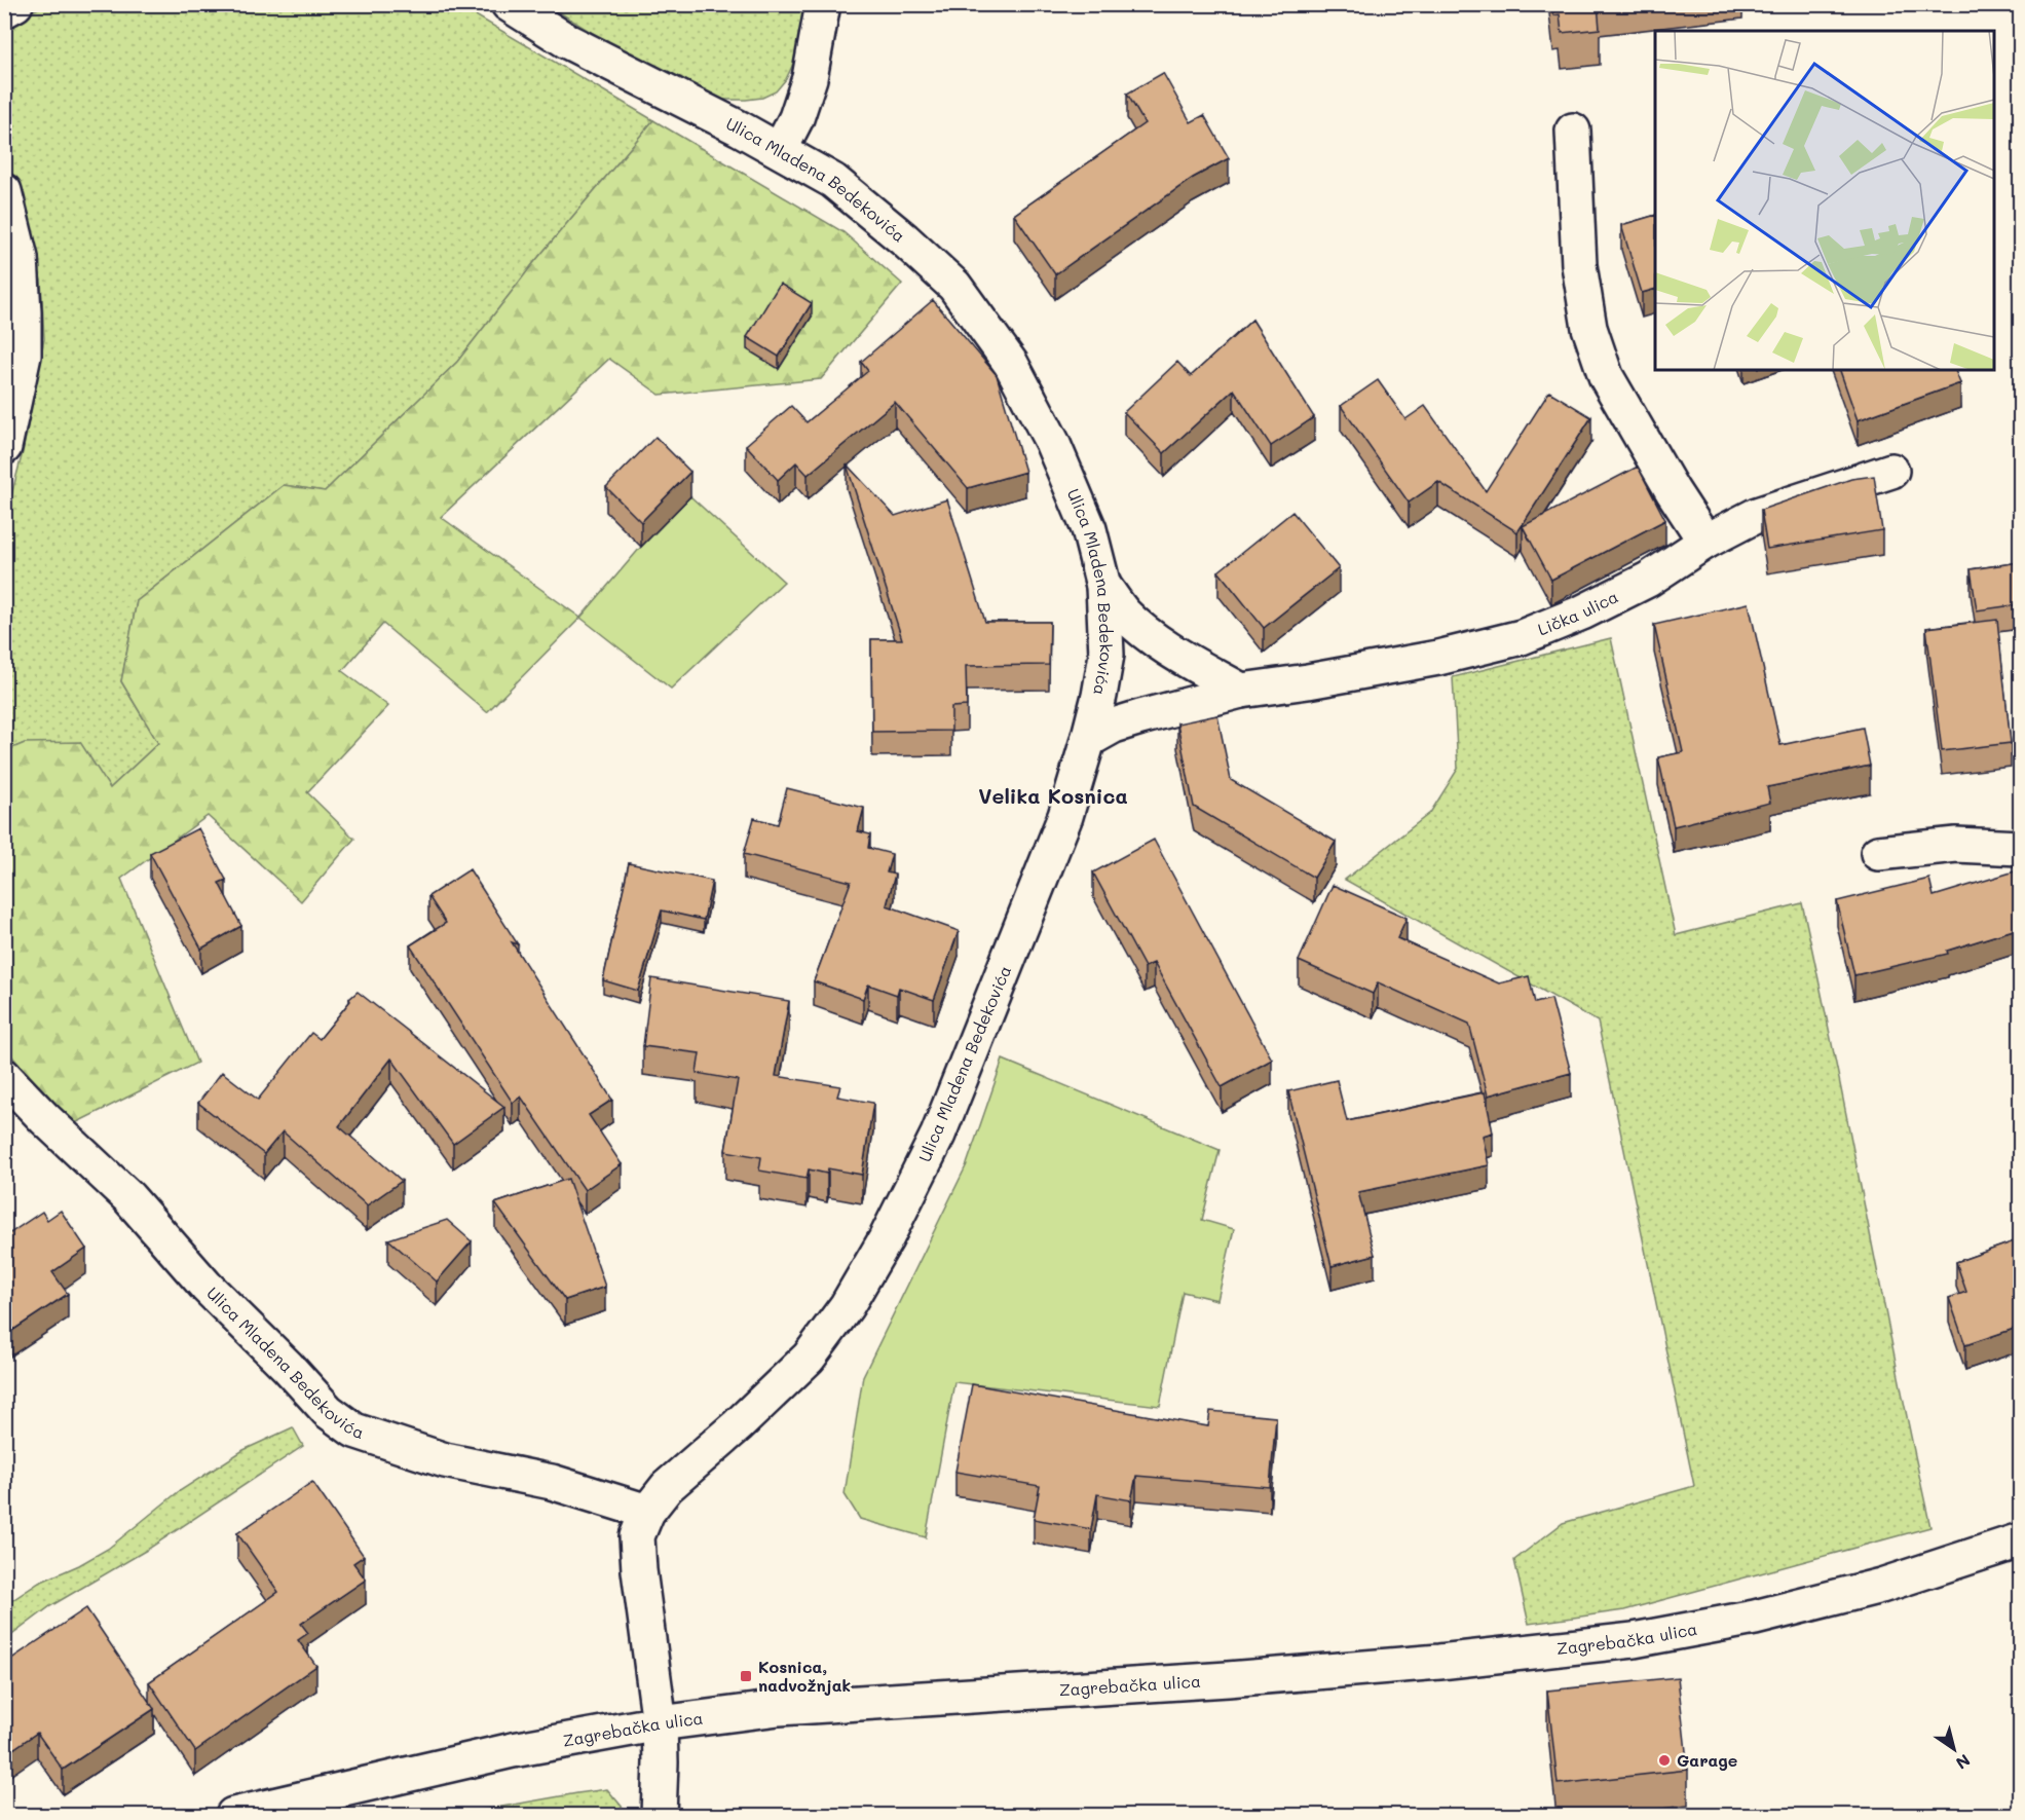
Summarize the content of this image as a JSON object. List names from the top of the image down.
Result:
{
  "streets": {
    "street": ["Ulica Mladena Bedekovića", "Lička ulica", "Zagrebačka ulica"]
  },
  "crossings": [
    ["Ulica Mladena Bedekovića", "Lička ulica"],
    ["Ulica Mladena Bedekovića", "Zagrebačka ulica"]
  ],
  "districts": ["Velika Kosnica"],
  "places": {
    "transit": ["Kosnica, nadvožnjak"],
    "other": ["Garage"]
  },
  "north": "bottom right"
}
